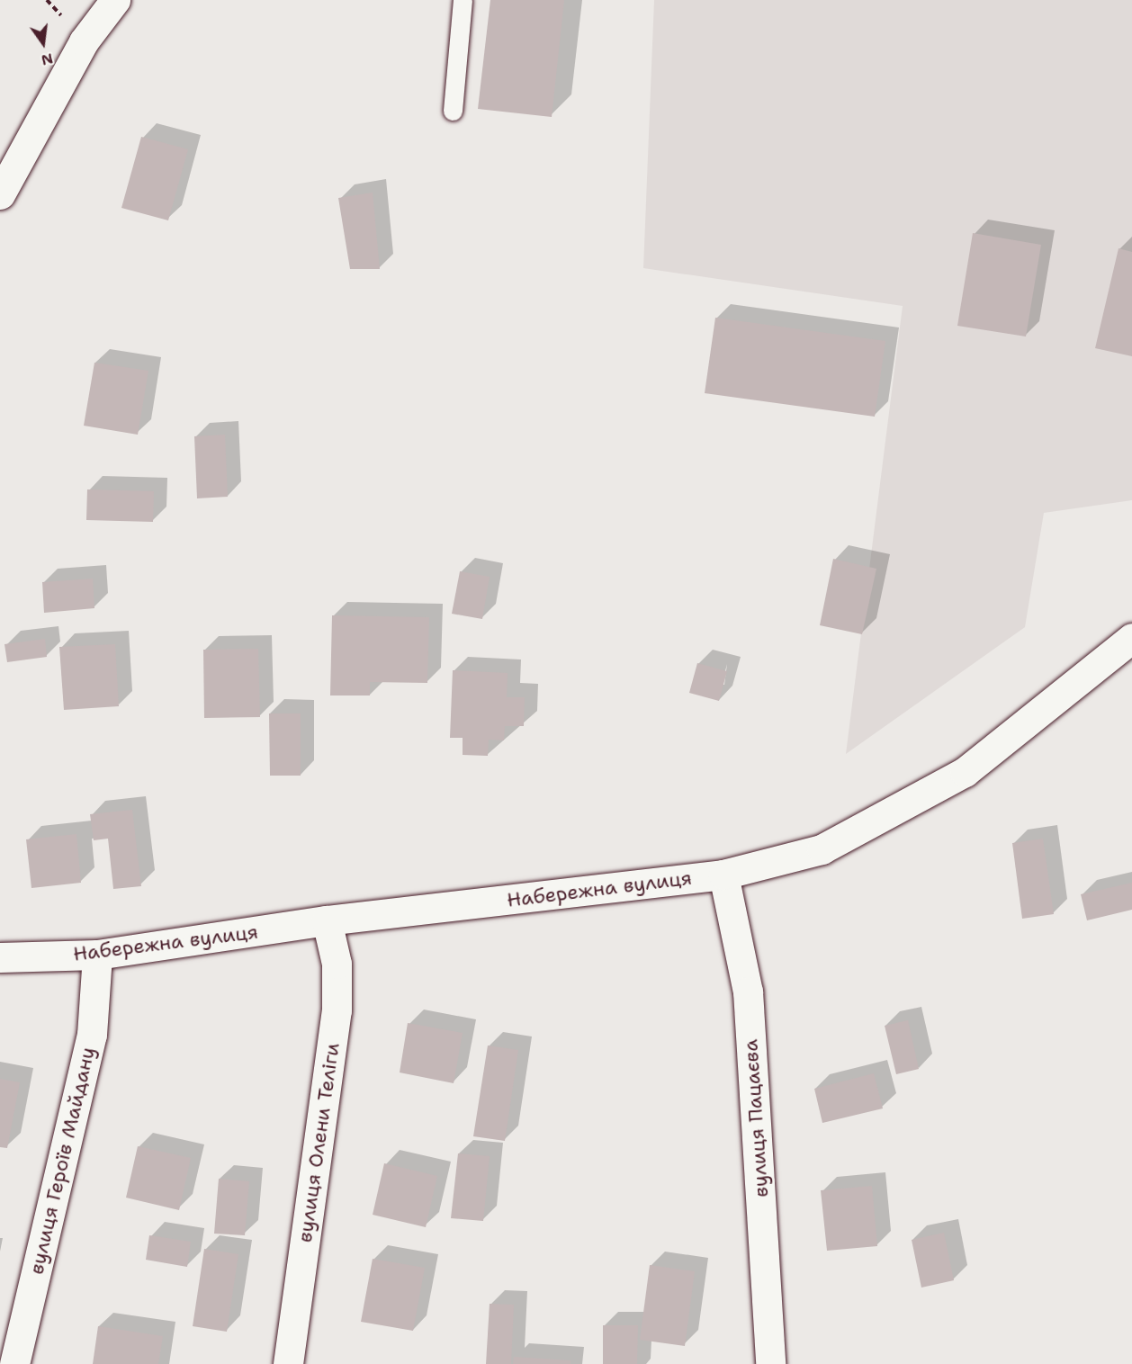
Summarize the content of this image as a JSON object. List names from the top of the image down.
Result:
{
  "streets": {
    "street": [
      "Набережна вулиця",
      "вулиця Пацаєва",
      "вулиця Олени Теліги",
      "вулиця Героїв Майдану"
    ]
  },
  "crossings": [
    ["Набережна вулиця", "вулиця Пацаєва"],
    ["Набережна вулиця", "вулиця Олени Теліги"],
    ["Набережна вулиця", "вулиця Героїв Майдану"]
  ],
  "north": "bottom"
}
